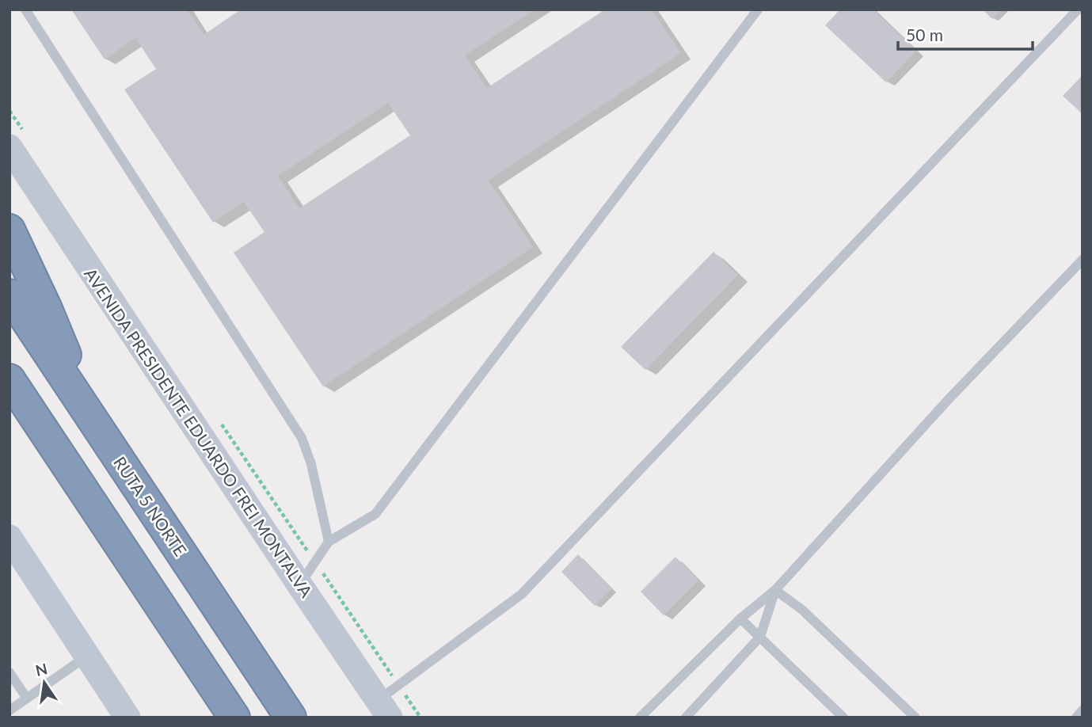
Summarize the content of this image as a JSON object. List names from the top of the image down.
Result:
{
  "streets": {
    "highway": ["RUTA 5 NORTE"],
    "street": ["AVENIDA PRESIDENTE EDUARDO FREI MONTALVA"]
  },
  "scale_bar": "50 m",
  "north": "top"
}
